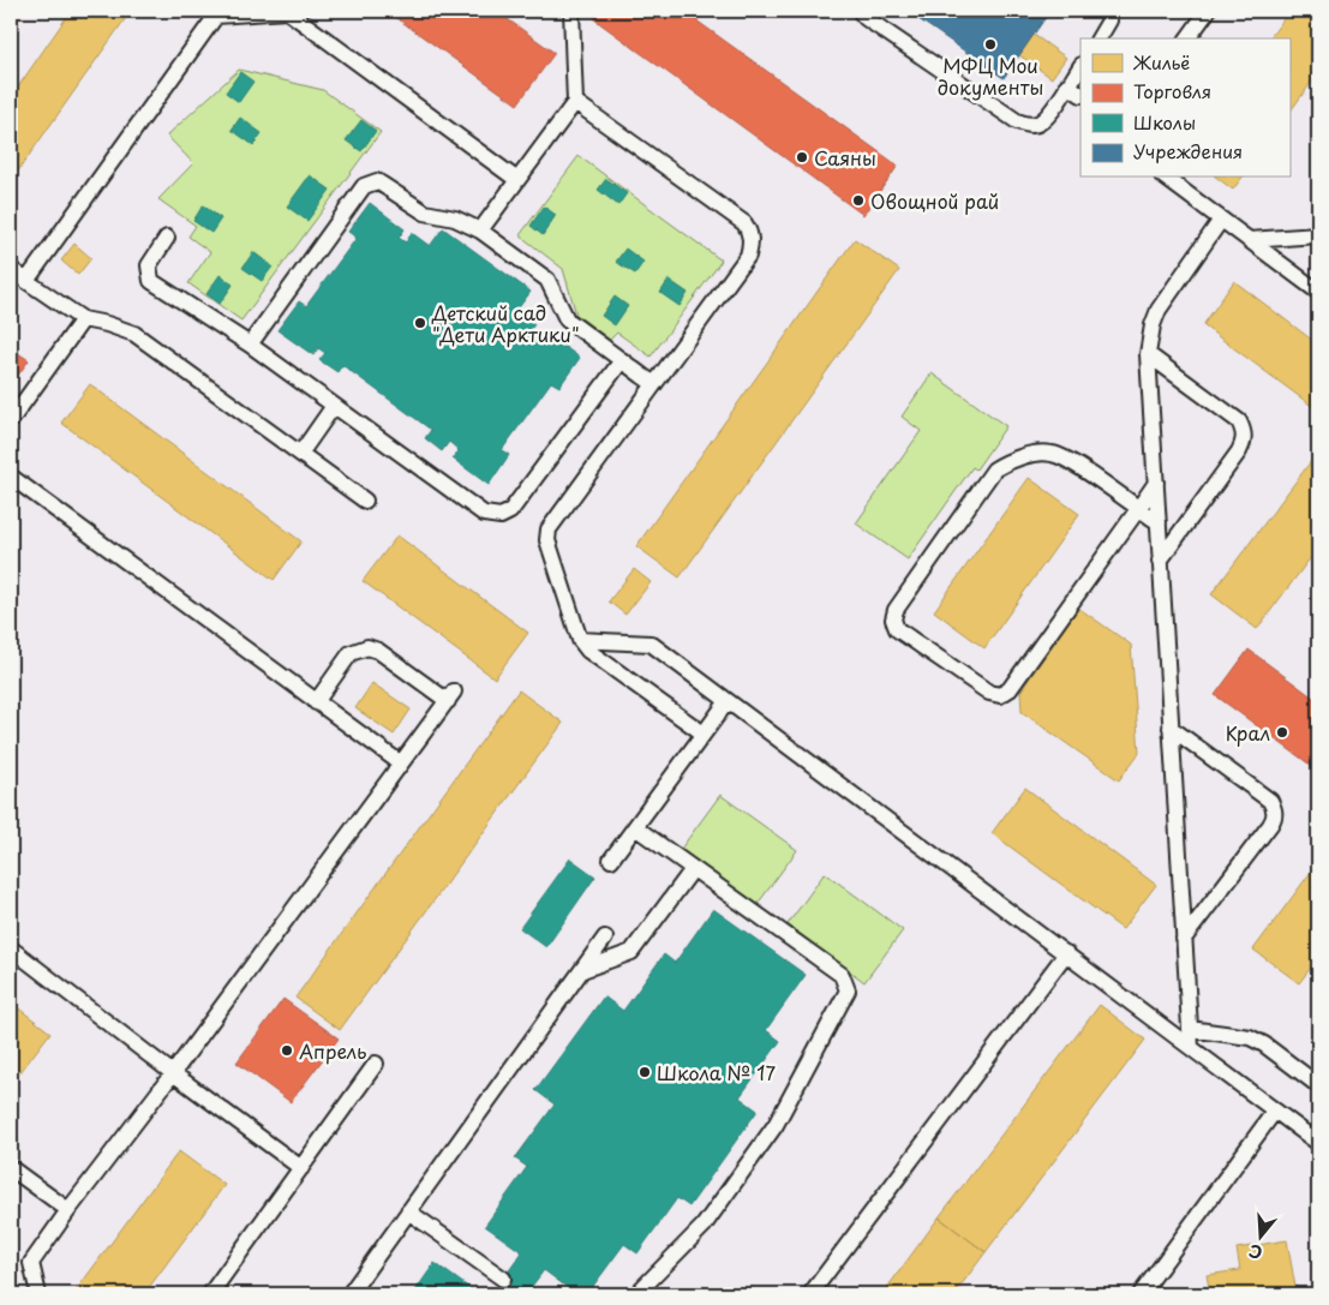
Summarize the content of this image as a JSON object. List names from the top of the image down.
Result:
{
  "places": [
    "МФЦ Мои документы",
    "Саяны",
    "Овощной рай",
    "Детский сад \"Дети Арктики\"",
    "Крал",
    "Апрель",
    "Школа № 17"
  ],
  "legend": [
    "Жильё",
    "Торговля",
    "Школы",
    "Учреждения"
  ],
  "north": "bottom"
}
